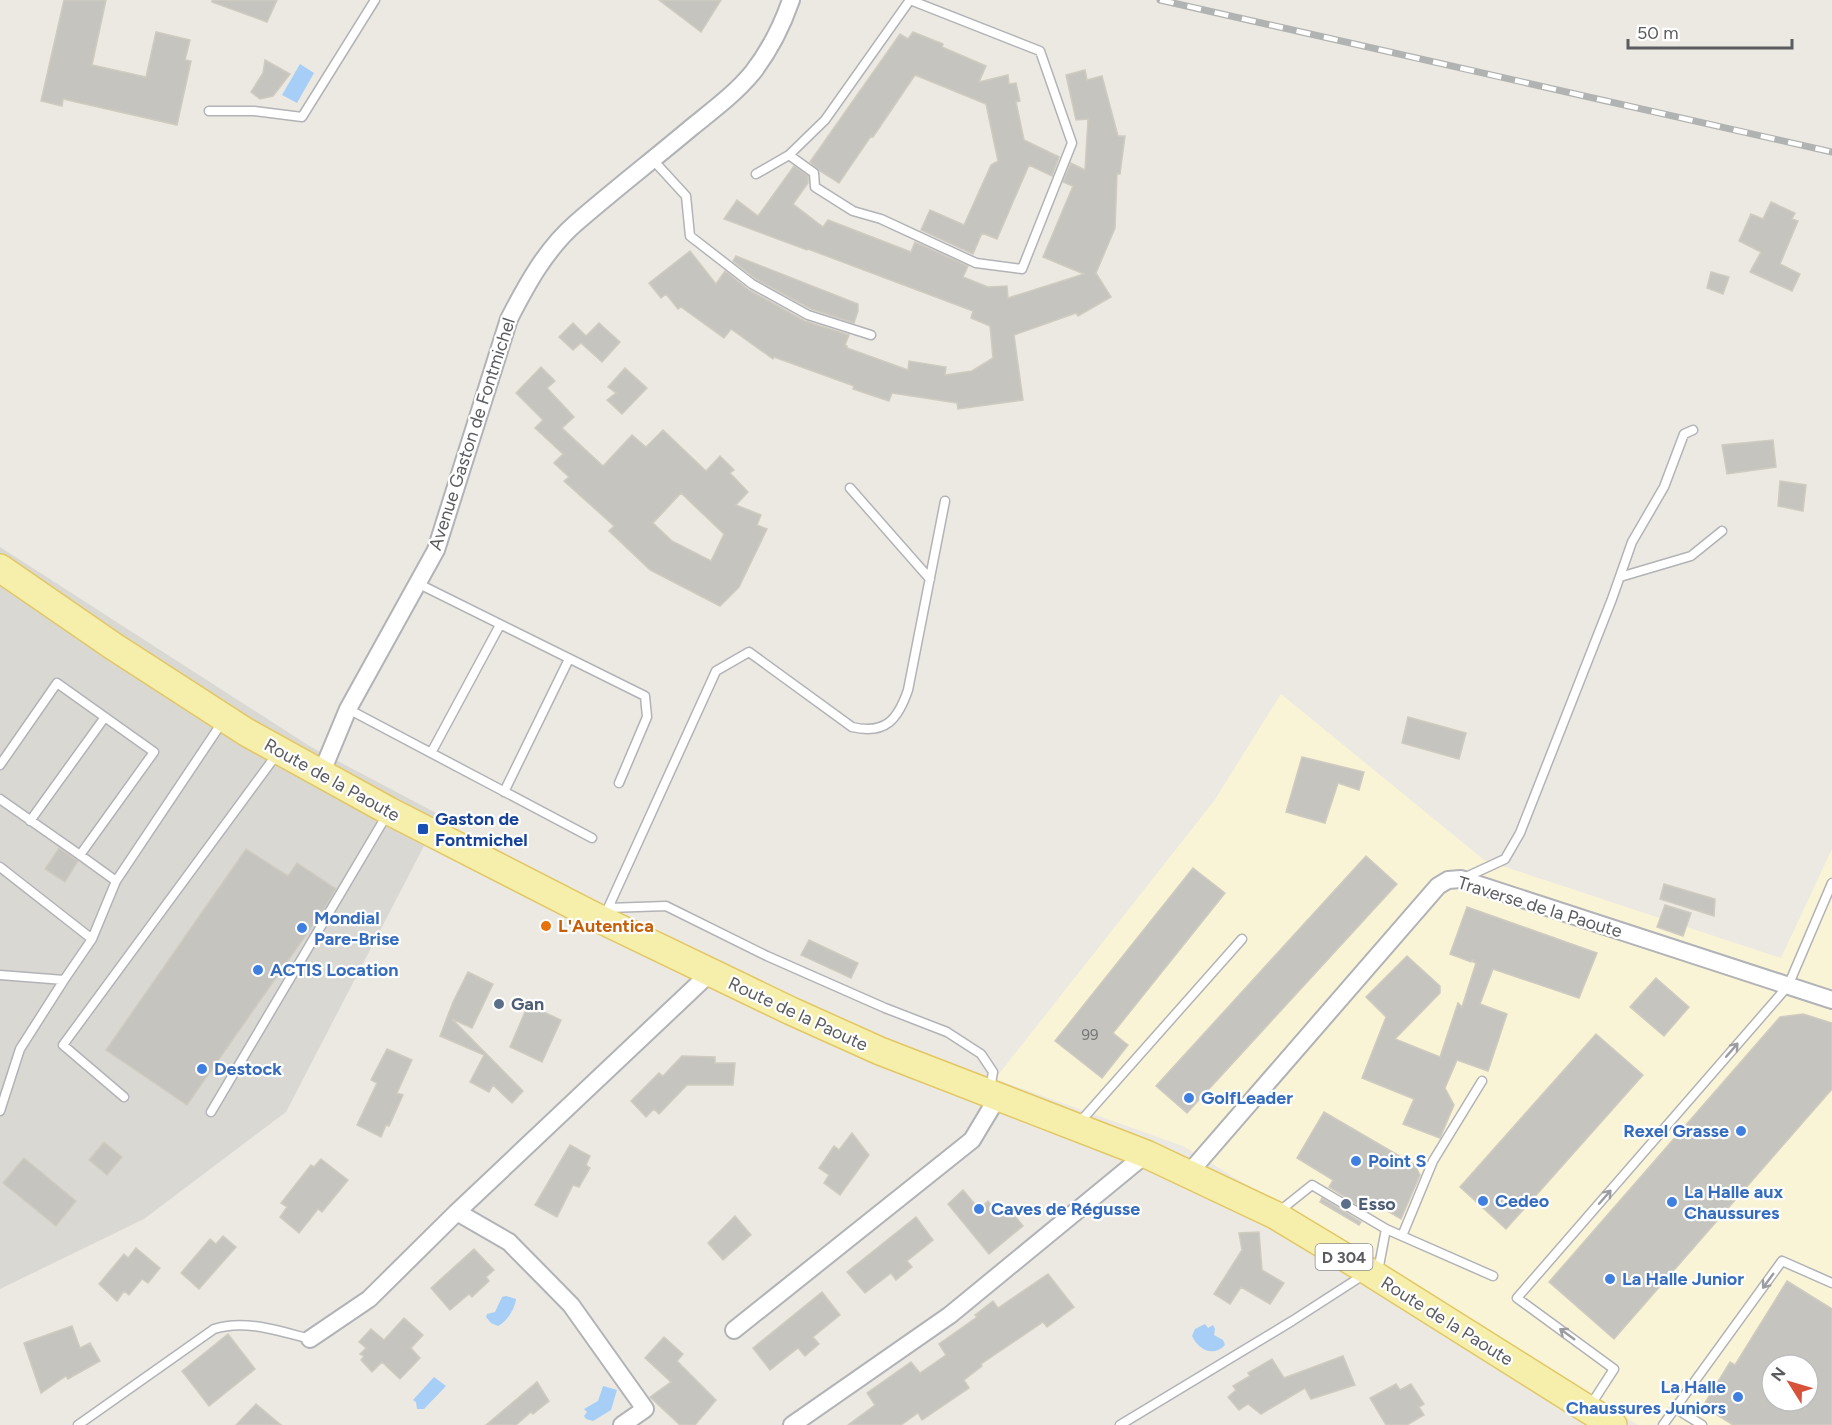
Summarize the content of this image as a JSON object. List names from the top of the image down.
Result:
{
  "streets": {
    "main road": ["Route de la Paoute", "D 304"],
    "street": ["Avenue Gaston de Fontmichel", "Traverse de la Paoute"]
  },
  "crossings": [
    ["Avenue Gaston de Fontmichel", "Route de la Paoute"],
    ["Route de la Paoute", "Traverse de la Paoute"]
  ],
  "places": {
    "transit": ["Gaston de Fontmichel"],
    "other": [
      "L'Autentica",
      "Mondial Pare-Brise",
      "ACTIS Location",
      "Gan",
      "Destock",
      "GolfLeader",
      "Rexel Grasse",
      "Point S",
      "Cedeo",
      "La Halle aux Chaussures",
      "Esso",
      "Caves de Régusse",
      "La Halle Junior",
      "La Halle Chaussures Juniors"
    ]
  },
  "house_numbers": ["99"],
  "scale_bar": "50 m",
  "north": "top left"
}
